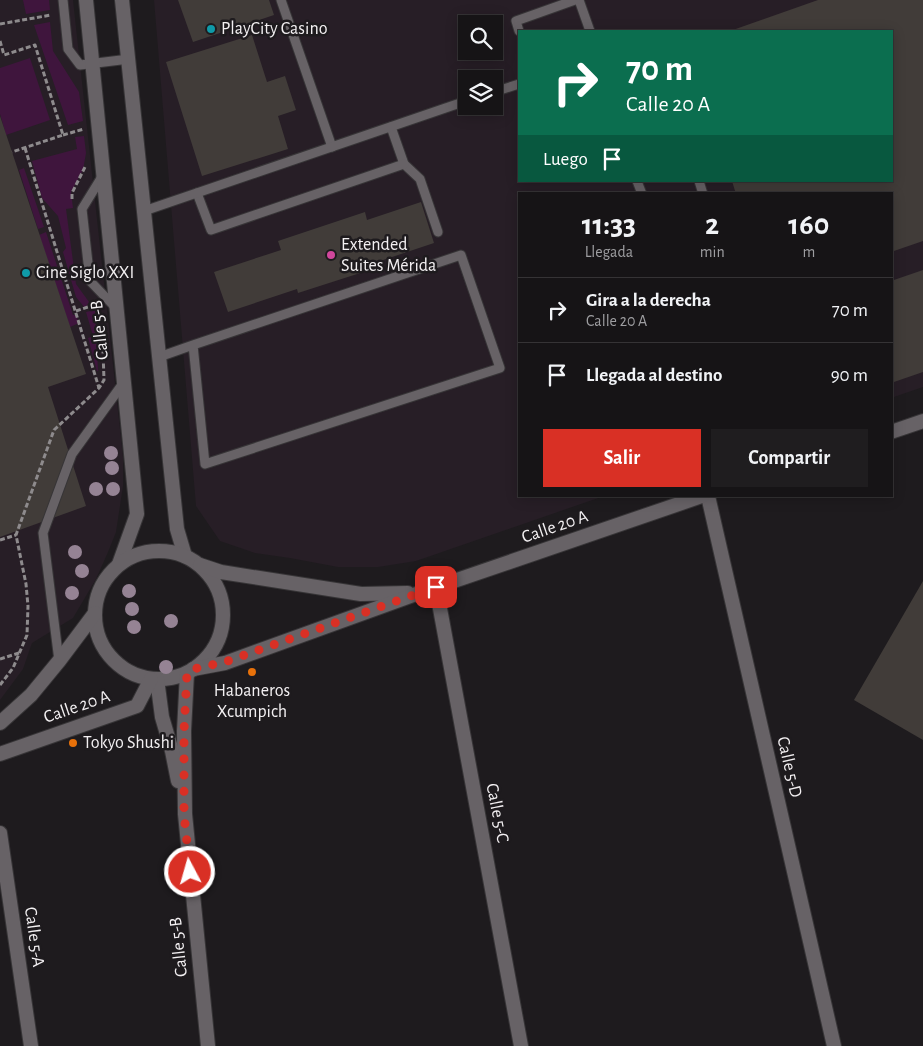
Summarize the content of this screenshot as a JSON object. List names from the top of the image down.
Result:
{
  "streets": {
    "street": [
      "Calle 5-B",
      "Calle 20 A",
      "Calle 5-D",
      "Calle 5-C",
      "Calle 5-A"
    ]
  },
  "crossings": [
    ["Calle 5-B", "Calle 20 A"],
    ["Calle 20 A", "Calle 5-C"]
  ],
  "places": [
    "PlayCity Casino",
    "Extended Suites Mérida",
    "Cine Siglo XXI",
    "Habaneros Xcumpich",
    "Tokyo Shushi"
  ],
  "page": {
    "turn": ["70 m", "Calle 20 A"],
    "then": "Luego",
    "eta": [
      "11:33",
      "Llegada",
      "2",
      "min",
      "160",
      "m"
    ],
    "list": [
      {
        "name": "Gira a la derecha",
        "note": "Calle 20 A",
        "value": "70 m"
      },
      {
        "name": "Llegada al destino",
        "value": "90 m"
      }
    ],
    "buttons": ["Salir", "Compartir"]
  }
}
